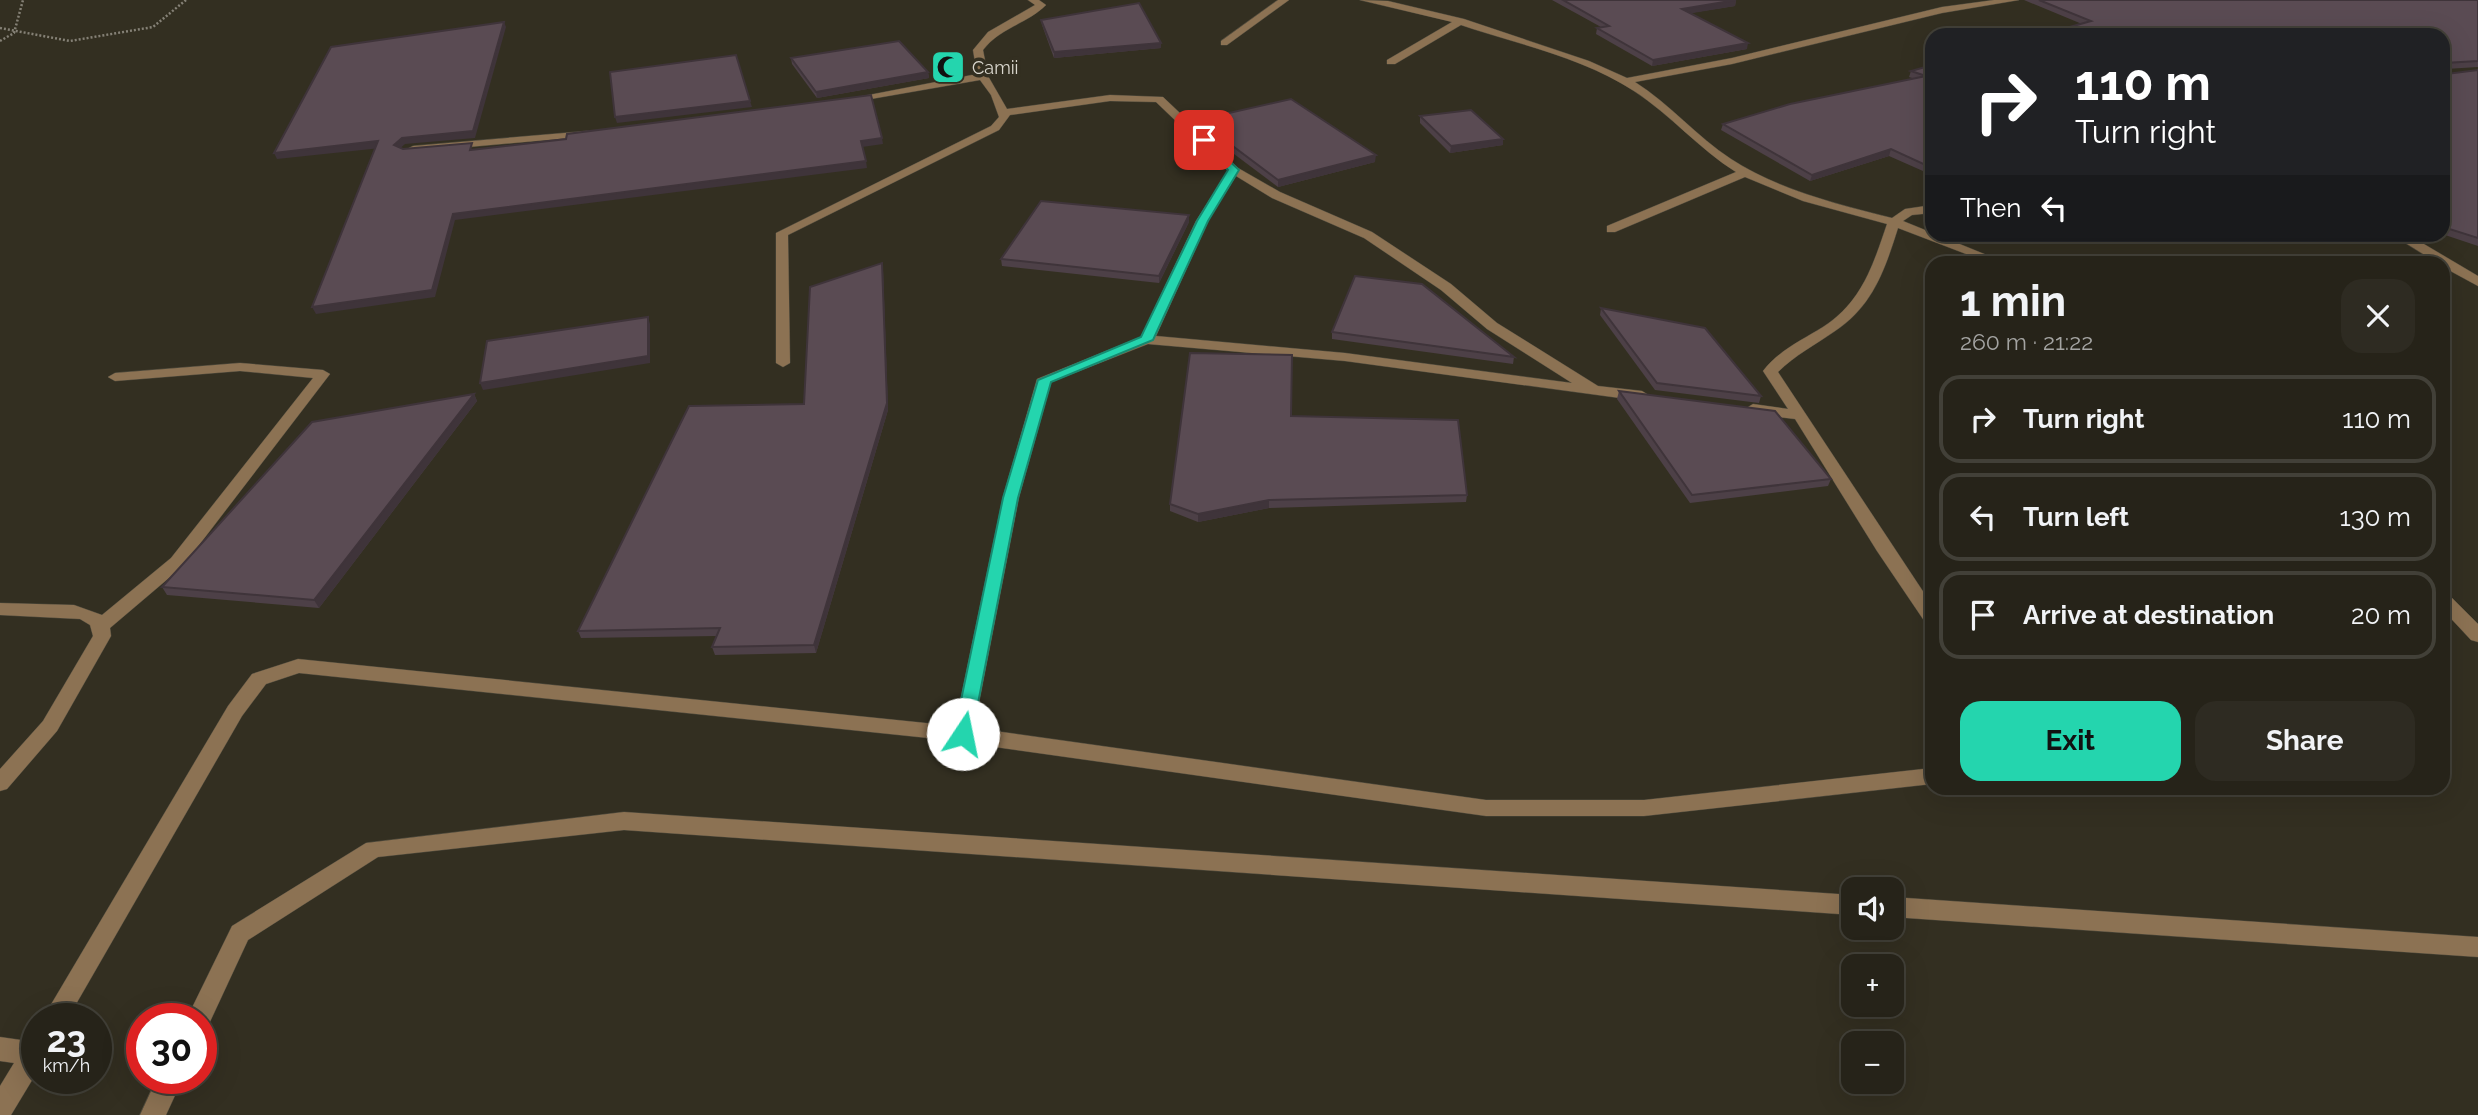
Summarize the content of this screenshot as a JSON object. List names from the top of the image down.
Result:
{
  "places": {
    "mosque": ["Camii"]
  },
  "page": {
    "turn": ["110 m", "Turn right"],
    "then": "Then",
    "heading": ["1 min", "260 m · 21:22"],
    "list": [
      {
        "name": "Turn right",
        "value": "110 m"
      },
      {
        "name": "Turn left",
        "value": "130 m"
      },
      {
        "name": "Arrive at destination",
        "value": "20 m"
      }
    ],
    "buttons": ["Exit", "Share"],
    "map_buttons": ["+", "−"],
    "speed": "23 km/h",
    "limit": "30"
  }
}
